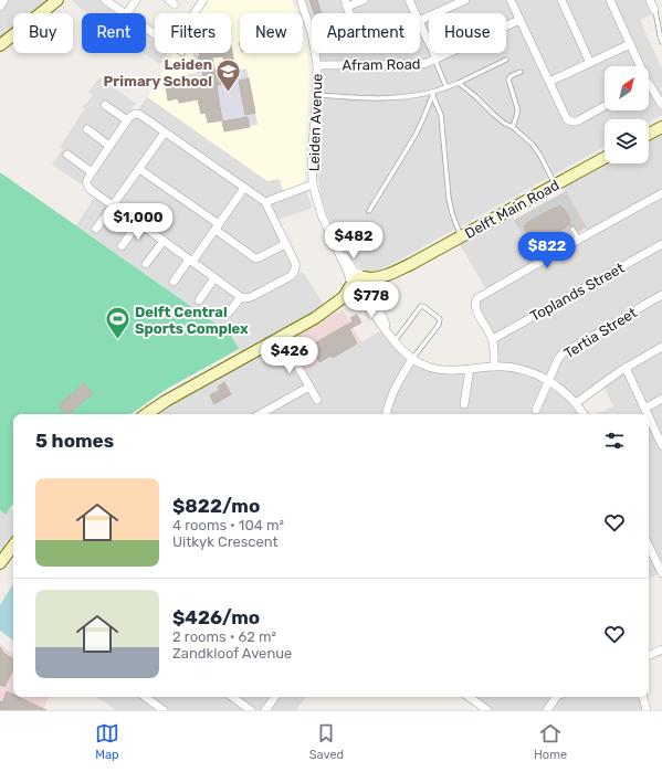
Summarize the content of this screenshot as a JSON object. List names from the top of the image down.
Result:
{
  "streets": {
    "street": [
      "Afram Road",
      "Leiden Avenue",
      "Delft Main Road",
      "Toplands Street",
      "Tertia Street"
    ]
  },
  "crossings": [
    ["Afram Road", "Leiden Avenue"],
    ["Leiden Avenue", "Delft Main Road"]
  ],
  "places": {
    "school or university": ["Leiden Primary School"],
    "sports": ["Delft Central Sports Complex"]
  },
  "north": "top right",
  "page": {
    "chip": [
      "Buy",
      "Rent",
      "Filters",
      "New",
      "Apartment",
      "House"
    ],
    "price": [
      "$1,000",
      "$482",
      "$822",
      "$778",
      "$426"
    ],
    "heading": "5 homes",
    "list": [
      {
        "name": "$822/mo",
        "note": "4 rooms · 104 m² · Uitkyk Crescent"
      },
      {
        "name": "$426/mo",
        "note": "2 rooms · 62 m² · Zandkloof Avenue"
      }
    ],
    "tabs": ["Map", "Saved", "Home"]
  }
}
